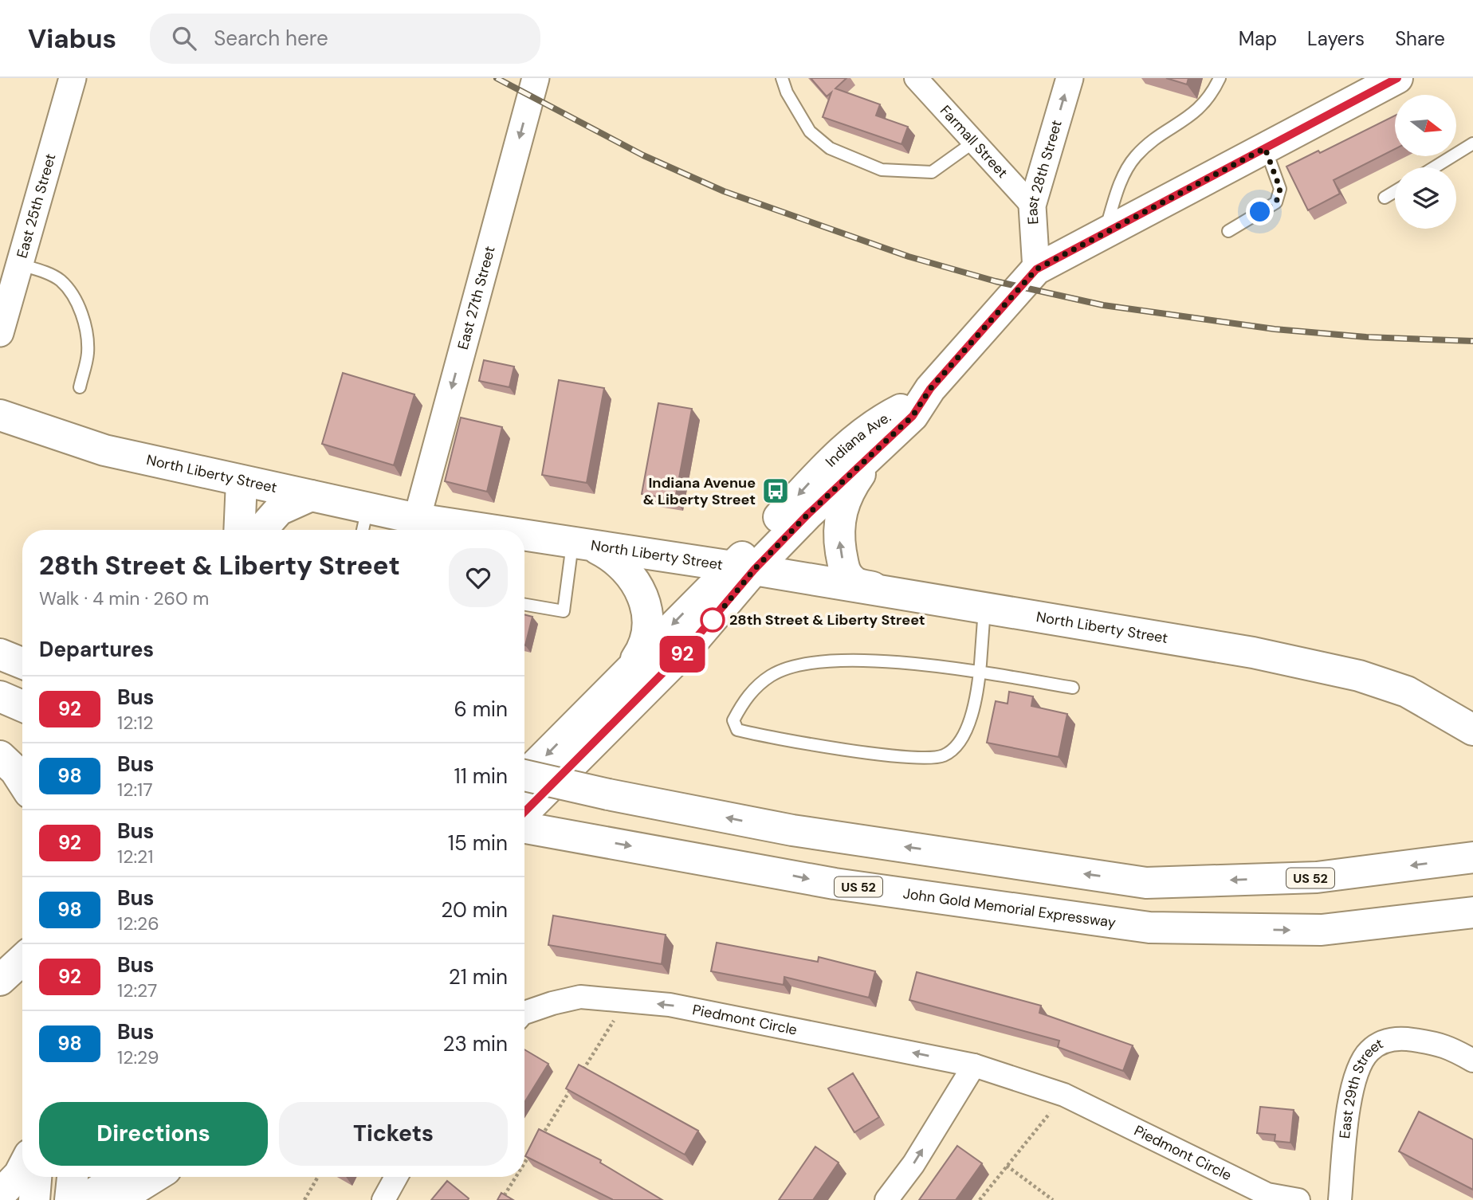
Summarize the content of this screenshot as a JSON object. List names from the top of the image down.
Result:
{
  "streets": {
    "main road": [
      "Indiana Ave.",
      "North Liberty Street",
      "US 52",
      "John Gold Memorial Expressway"
    ],
    "street": [
      "Farmall Street",
      "East 28th Street",
      "East 25th Street",
      "East 27th Street",
      "Piedmont Circle",
      "East 29th Street"
    ]
  },
  "crossings": [
    ["Farmall Street", "East 28th Street"],
    ["East 27th Street", "North Liberty Street"],
    ["Indiana Ave.", "North Liberty Street"]
  ],
  "one_way": ["East 28th Street", "East 27th Street", "Piedmont Circle"],
  "places": {
    "bus stop": ["Indiana Avenue & Liberty Street"],
    "other": ["28th Street & Liberty Street"]
  },
  "lines": ["bus line 92"],
  "north": "right",
  "page": {
    "header": "Viabus",
    "search": "Search here",
    "nav": ["Map", "Layers", "Share"],
    "on_map": "92",
    "heading": [
      ["28th Street & Liberty Street", "Walk · 4 min · 260 m"],
      "Departures"
    ],
    "list": [
      {
        "mark": "92",
        "name": "Bus",
        "note": "12:12",
        "value": "6 min"
      },
      {
        "mark": "98",
        "name": "Bus",
        "note": "12:17",
        "value": "11 min"
      },
      {
        "mark": "92",
        "name": "Bus",
        "note": "12:21",
        "value": "15 min"
      },
      {
        "mark": "98",
        "name": "Bus",
        "note": "12:26",
        "value": "20 min"
      },
      {
        "mark": "92",
        "name": "Bus",
        "note": "12:27",
        "value": "21 min"
      },
      {
        "mark": "98",
        "name": "Bus",
        "note": "12:29",
        "value": "23 min"
      }
    ],
    "buttons": ["Directions", "Tickets"]
  }
}
